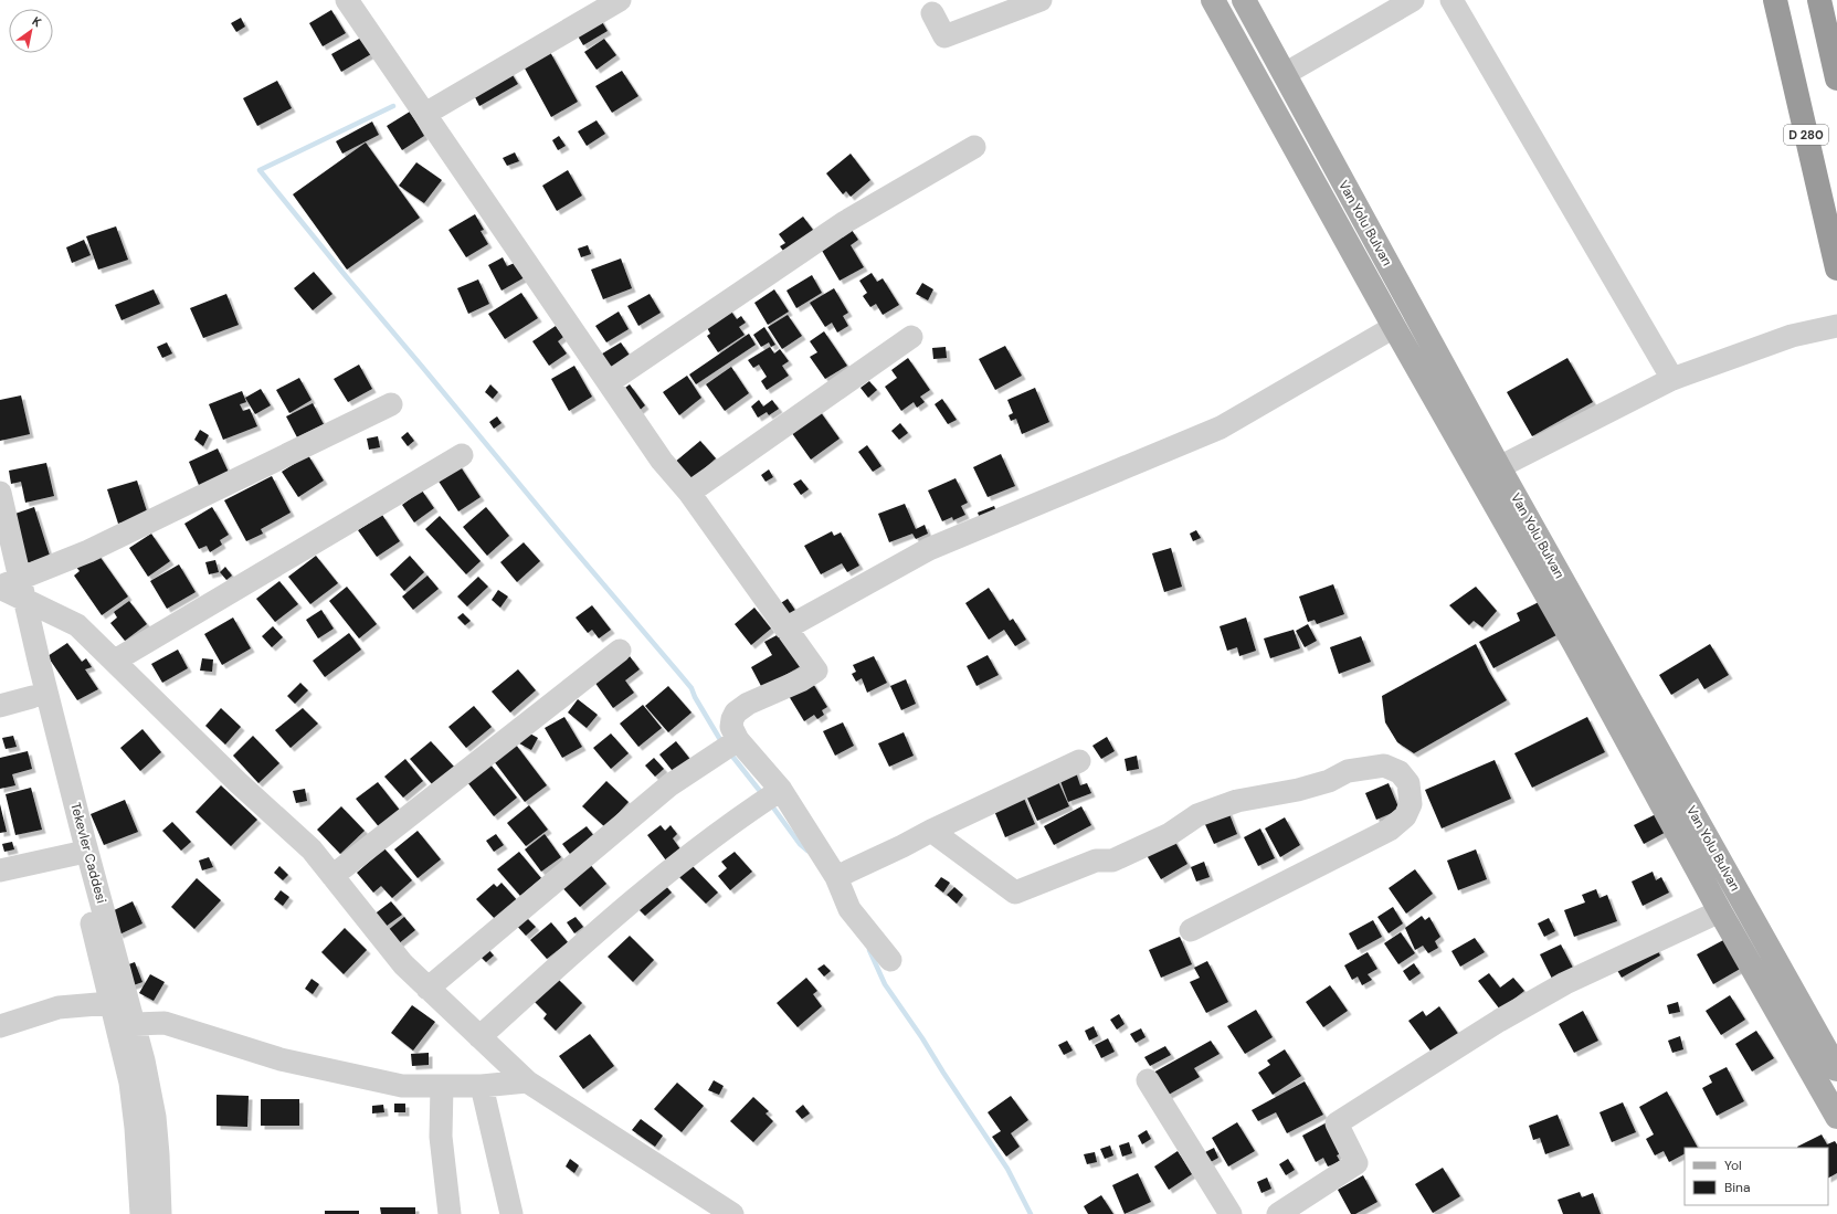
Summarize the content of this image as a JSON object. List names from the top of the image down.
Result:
{
  "streets": {
    "highway": ["D 280"],
    "main road": ["Van Yolu Bulvarı"],
    "street": ["Tekevler Caddesi"]
  },
  "legend": ["Yol", "Bina"],
  "north": "top right"
}
